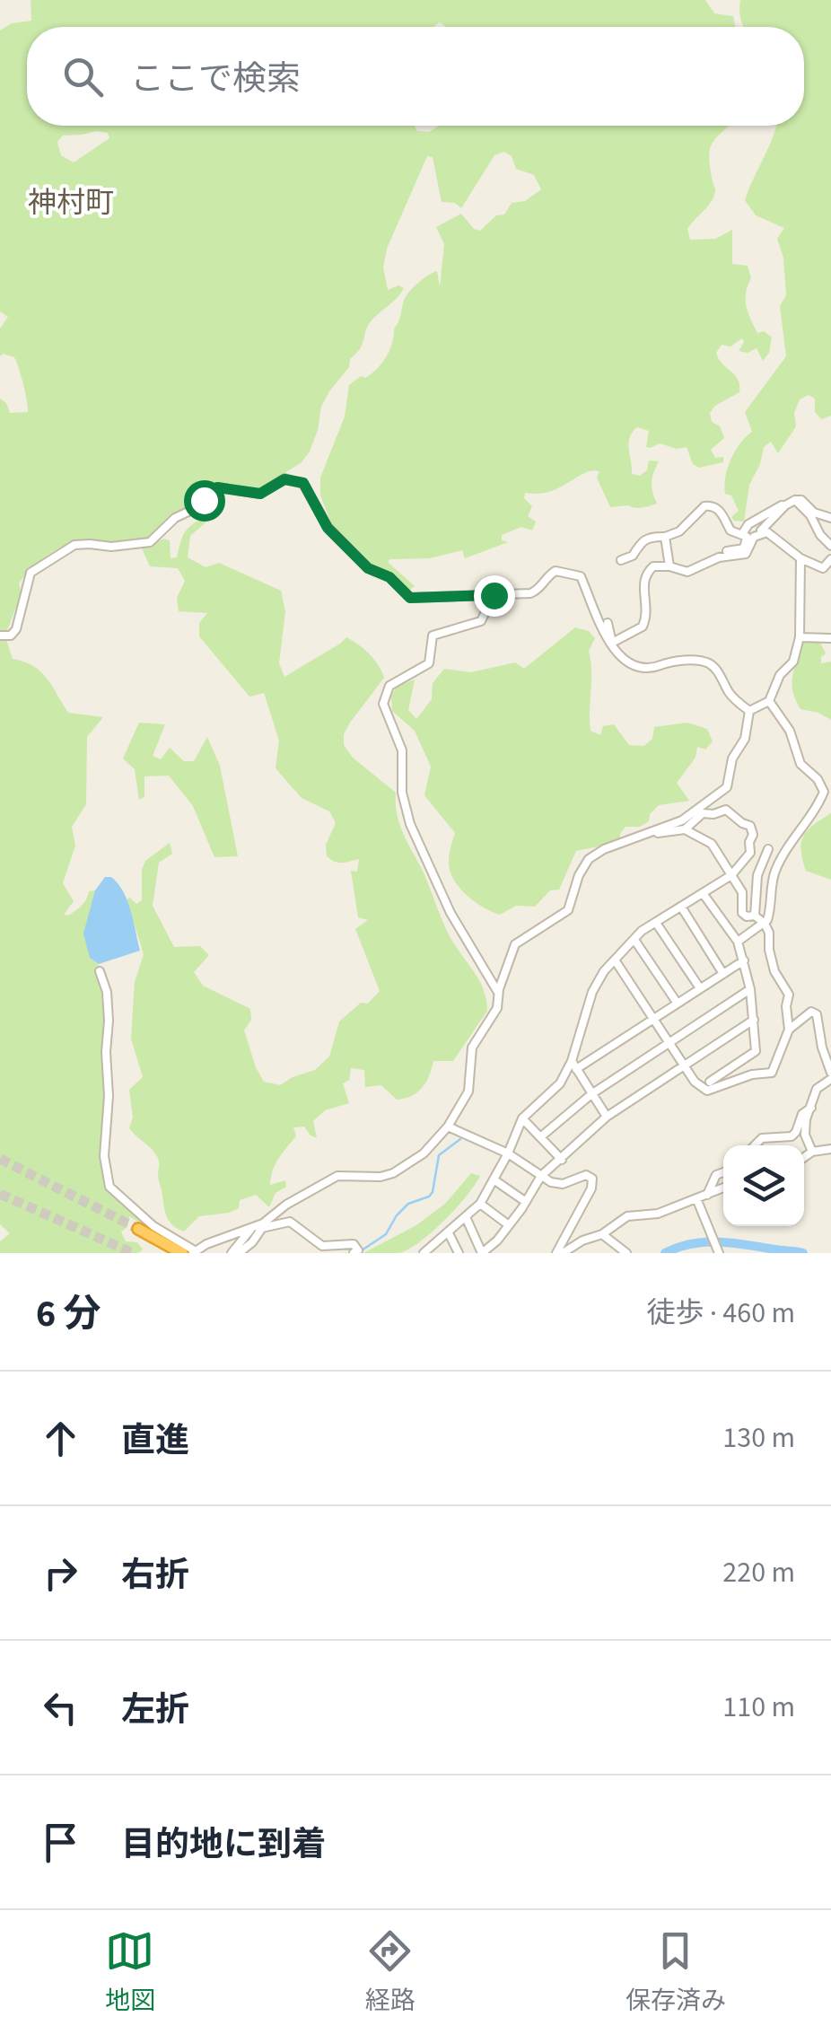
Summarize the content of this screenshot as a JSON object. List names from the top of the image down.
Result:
{
  "districts": ["神村町"],
  "page": {
    "search": "ここで検索",
    "heading": ["6 分", "徒歩 · 460 m"],
    "list": [
      ["直進", "130 m"],
      ["右折", "220 m"],
      ["左折", "110 m"],
      "目的地に到着"
    ],
    "nav": ["地図", "経路", "保存済み"]
  }
}
